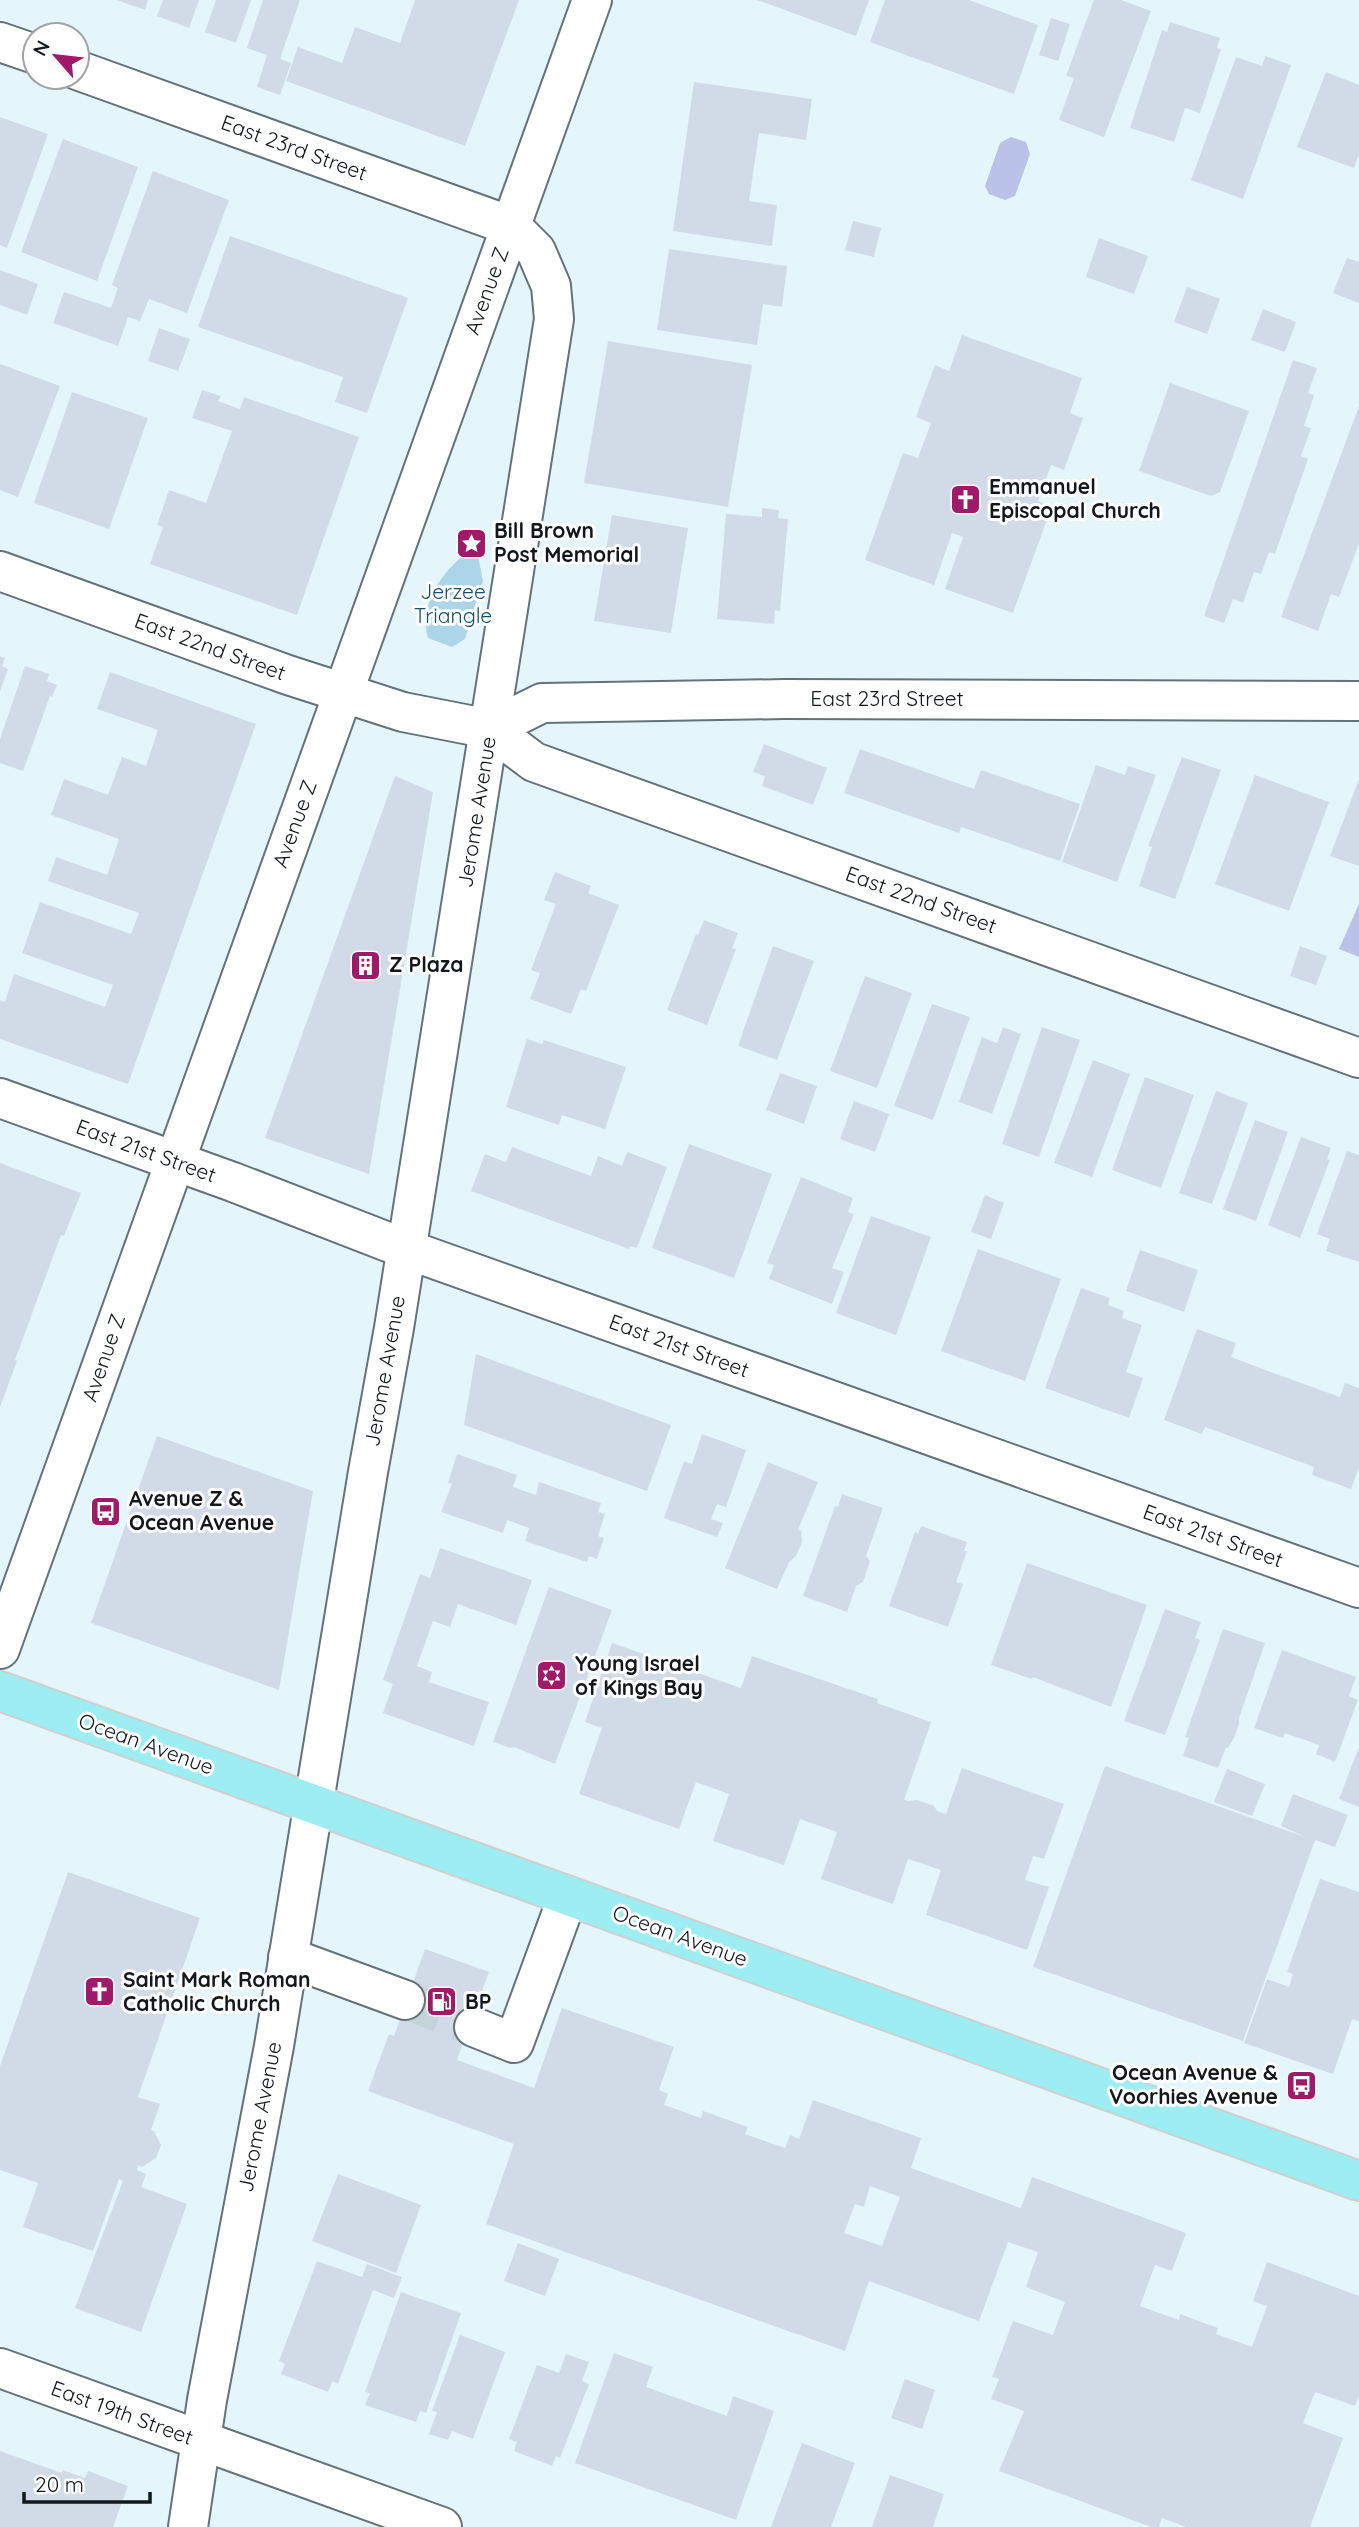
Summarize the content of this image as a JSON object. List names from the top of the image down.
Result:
{
  "streets": {
    "main road": ["Ocean Avenue"],
    "street": [
      "East 23rd Street",
      "Avenue Z",
      "East 22nd Street",
      "Jerome Avenue",
      "East 21st Street",
      "East 19th Street"
    ]
  },
  "crossings": [
    ["East 23rd Street", "Avenue Z"],
    ["East 23rd Street", "East 22nd Street"],
    ["East 23rd Street", "Jerome Avenue"],
    ["Avenue Z", "East 22nd Street"],
    ["Avenue Z", "Jerome Avenue"],
    ["Avenue Z", "East 21st Street"],
    ["East 22nd Street", "Jerome Avenue"],
    ["Jerome Avenue", "East 21st Street"],
    ["Jerome Avenue", "Ocean Avenue"],
    ["Jerome Avenue", "East 19th Street"]
  ],
  "parks": ["Jerzee Triangle"],
  "places": {
    "church": ["Emmanuel Episcopal Church", "Saint Mark Roman Catholic Church"],
    "place": ["Bill Brown Post Memorial"],
    "building": ["Z Plaza"],
    "bus stop": ["Avenue Z & Ocean Avenue", "Ocean Avenue & Voorhies Avenue"],
    "synagogue": ["Young Israel of Kings Bay"],
    "fuel station": ["BP"]
  },
  "scale_bar": "20 m",
  "north": "top left"
}
